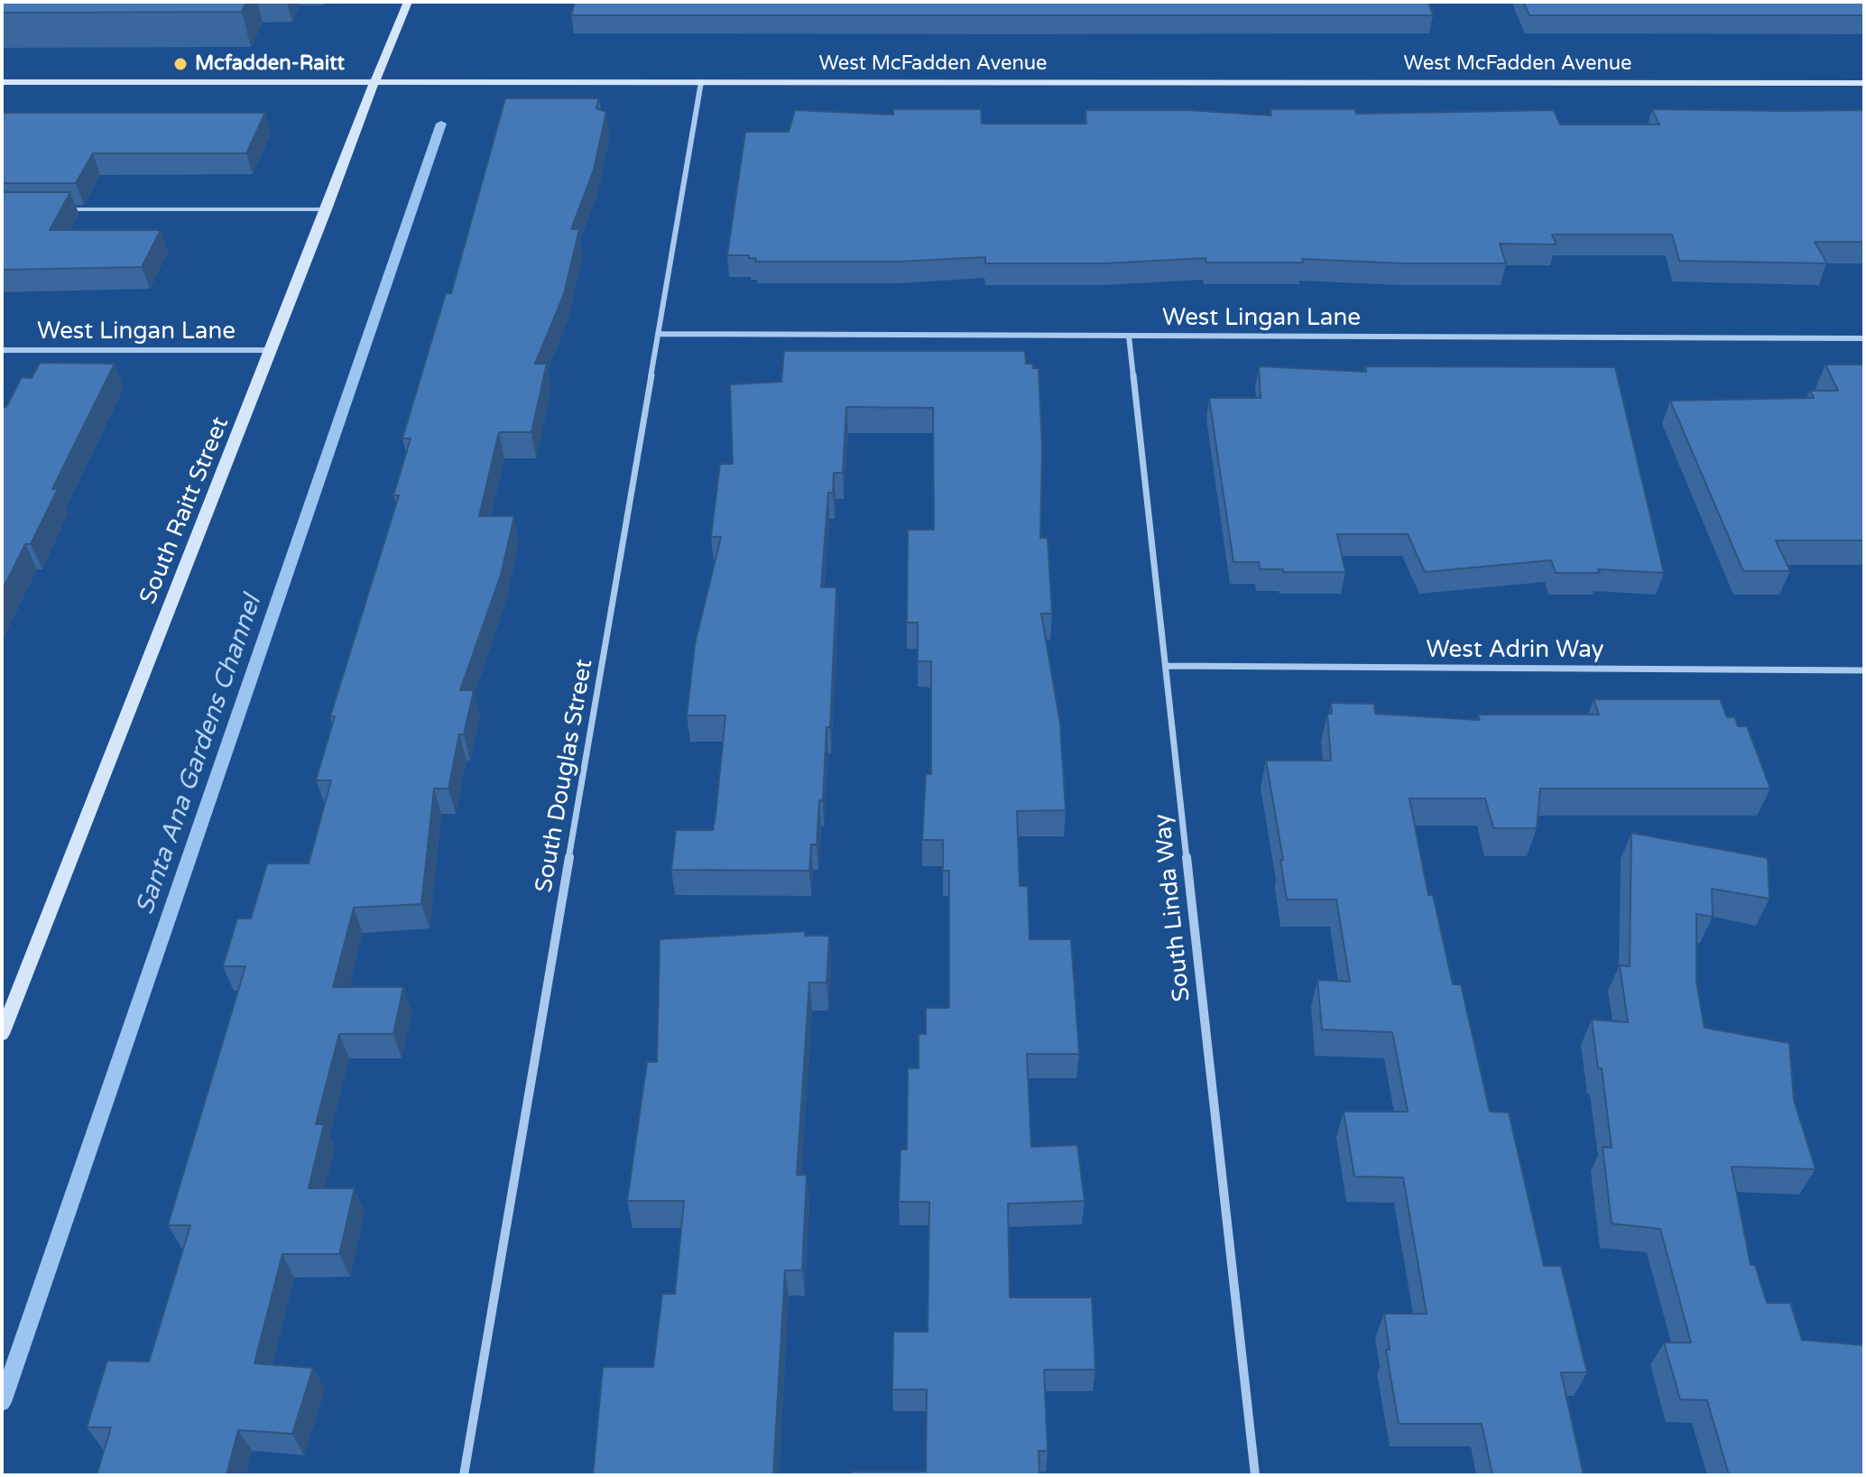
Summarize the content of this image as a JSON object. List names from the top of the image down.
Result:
{
  "streets": {
    "street": [
      "West McFadden Avenue",
      "West Lingan Lane",
      "South Raitt Street",
      "West Adrin Way",
      "South Douglas Street",
      "South Linda Way"
    ]
  },
  "crossings": [
    ["West McFadden Avenue", "South Raitt Street"],
    ["West McFadden Avenue", "South Douglas Street"],
    ["West Lingan Lane", "South Raitt Street"],
    ["West Lingan Lane", "South Douglas Street"],
    ["West Lingan Lane", "South Linda Way"],
    ["West Adrin Way", "South Linda Way"]
  ],
  "water": ["Santa Ana Gardens Channel"],
  "places": ["Mcfadden-Raitt"]
}
